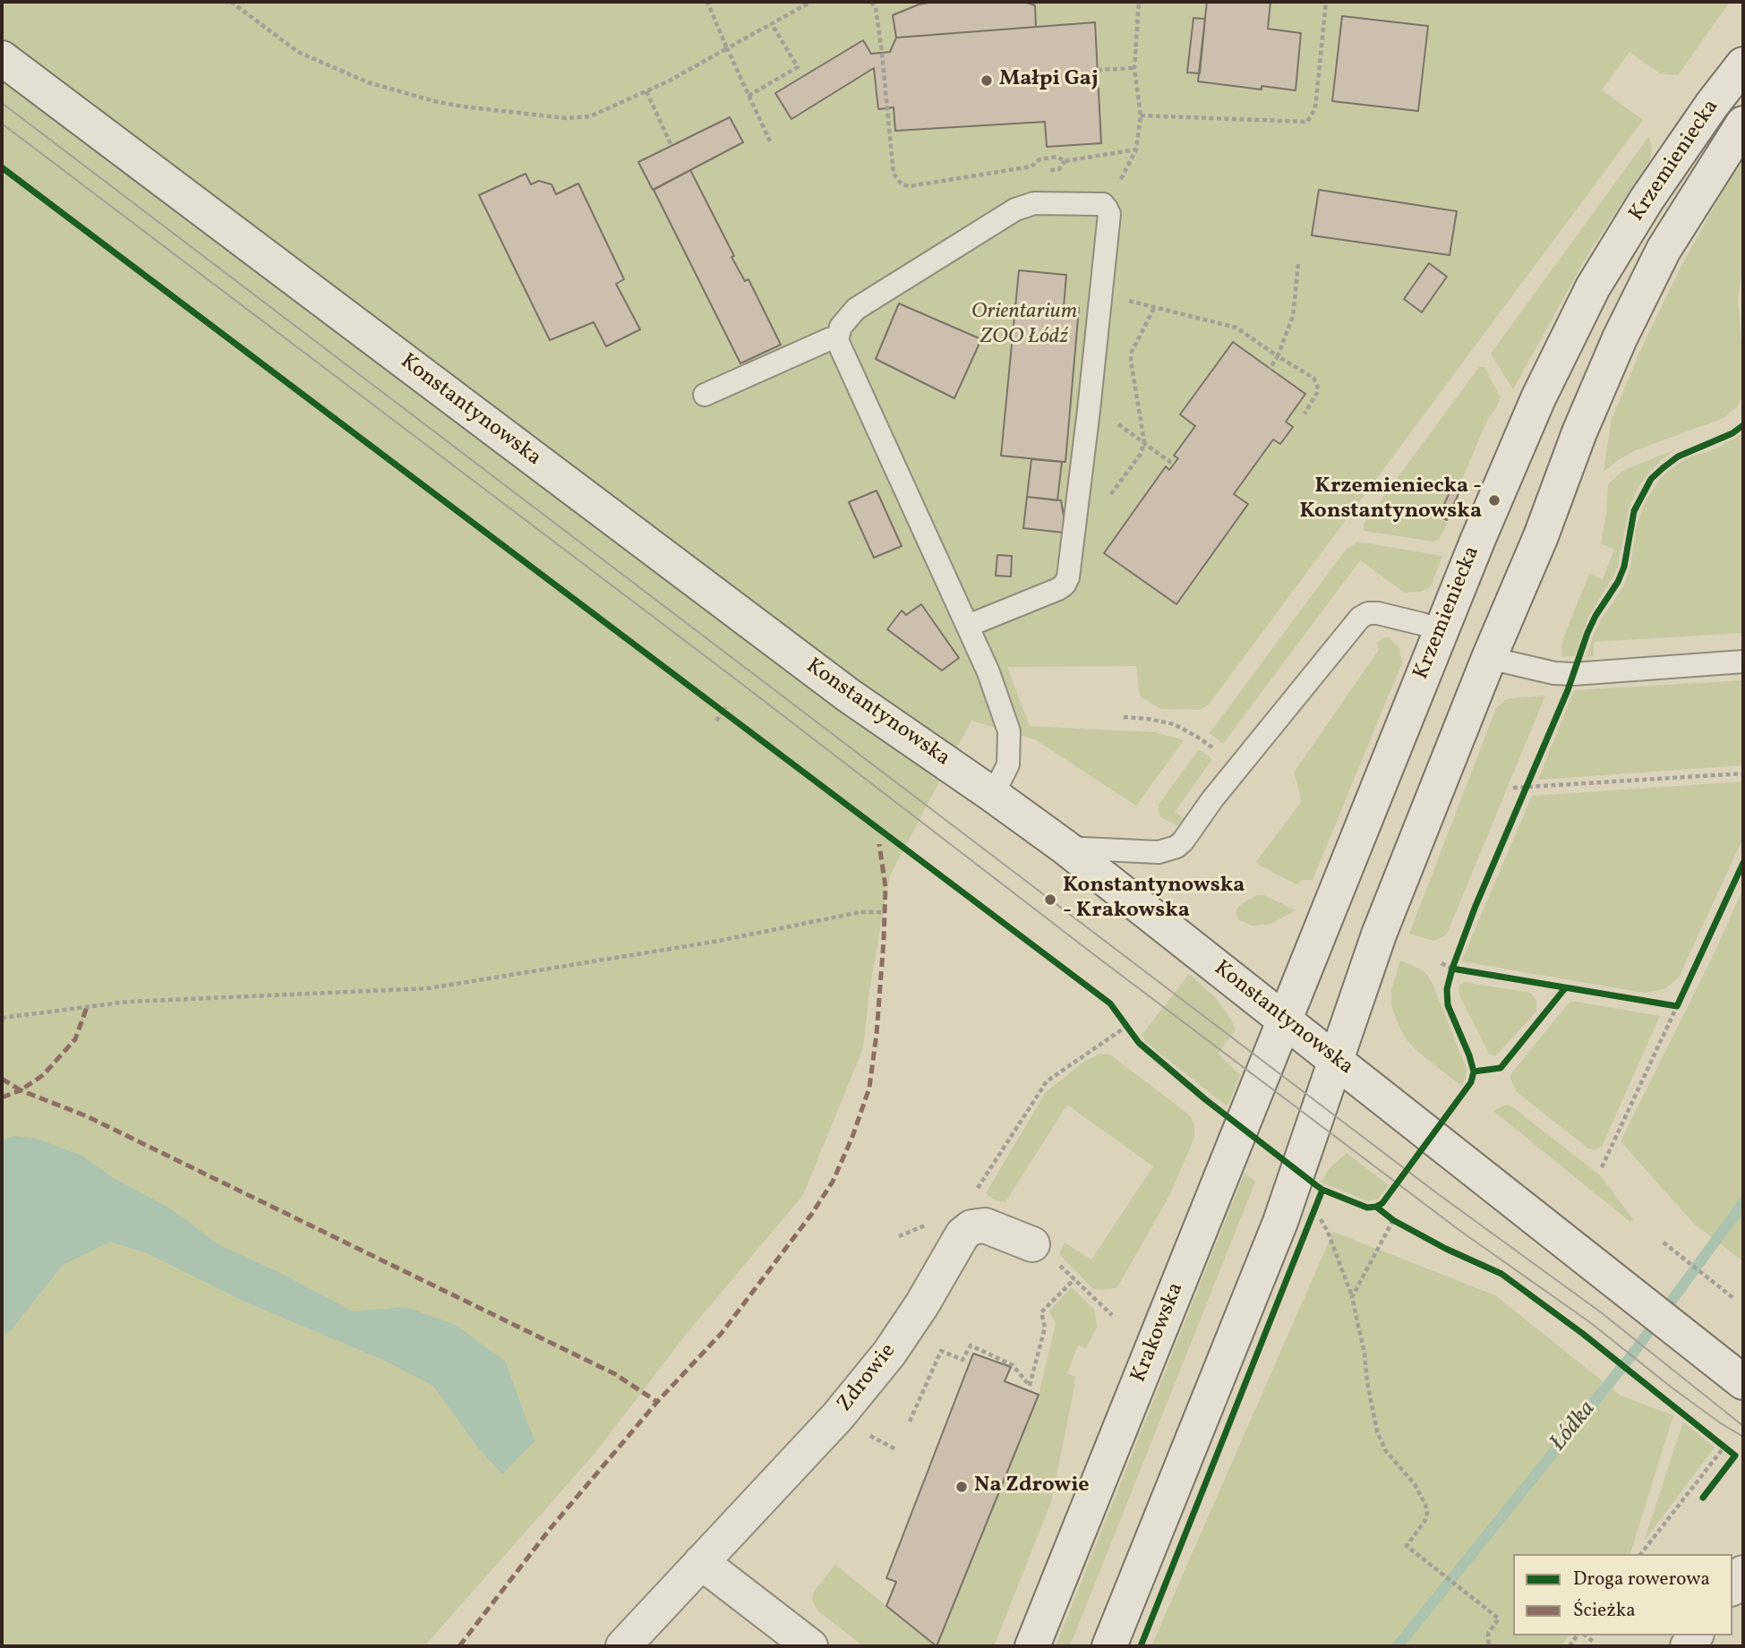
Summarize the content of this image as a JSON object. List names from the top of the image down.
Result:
{
  "streets": {
    "main road": [
      "Krzemieniecka",
      "Konstantynowska",
      "Krakowska",
      "Zdrowie"
    ]
  },
  "crossings": [
    ["Krzemieniecka", "Konstantynowska"],
    ["Krzemieniecka", "Krakowska"],
    ["Konstantynowska", "Krakowska"]
  ],
  "water": ["Łódka"],
  "parks": ["Orientarium ZOO Łódź"],
  "places": [
    "Małpi Gaj",
    "Krzemieniecka - Konstantynowska",
    "Konstantynowska - Krakowska",
    "Na Zdrowie"
  ],
  "legend": ["Droga rowerowa", "Ścieżka"]
}
